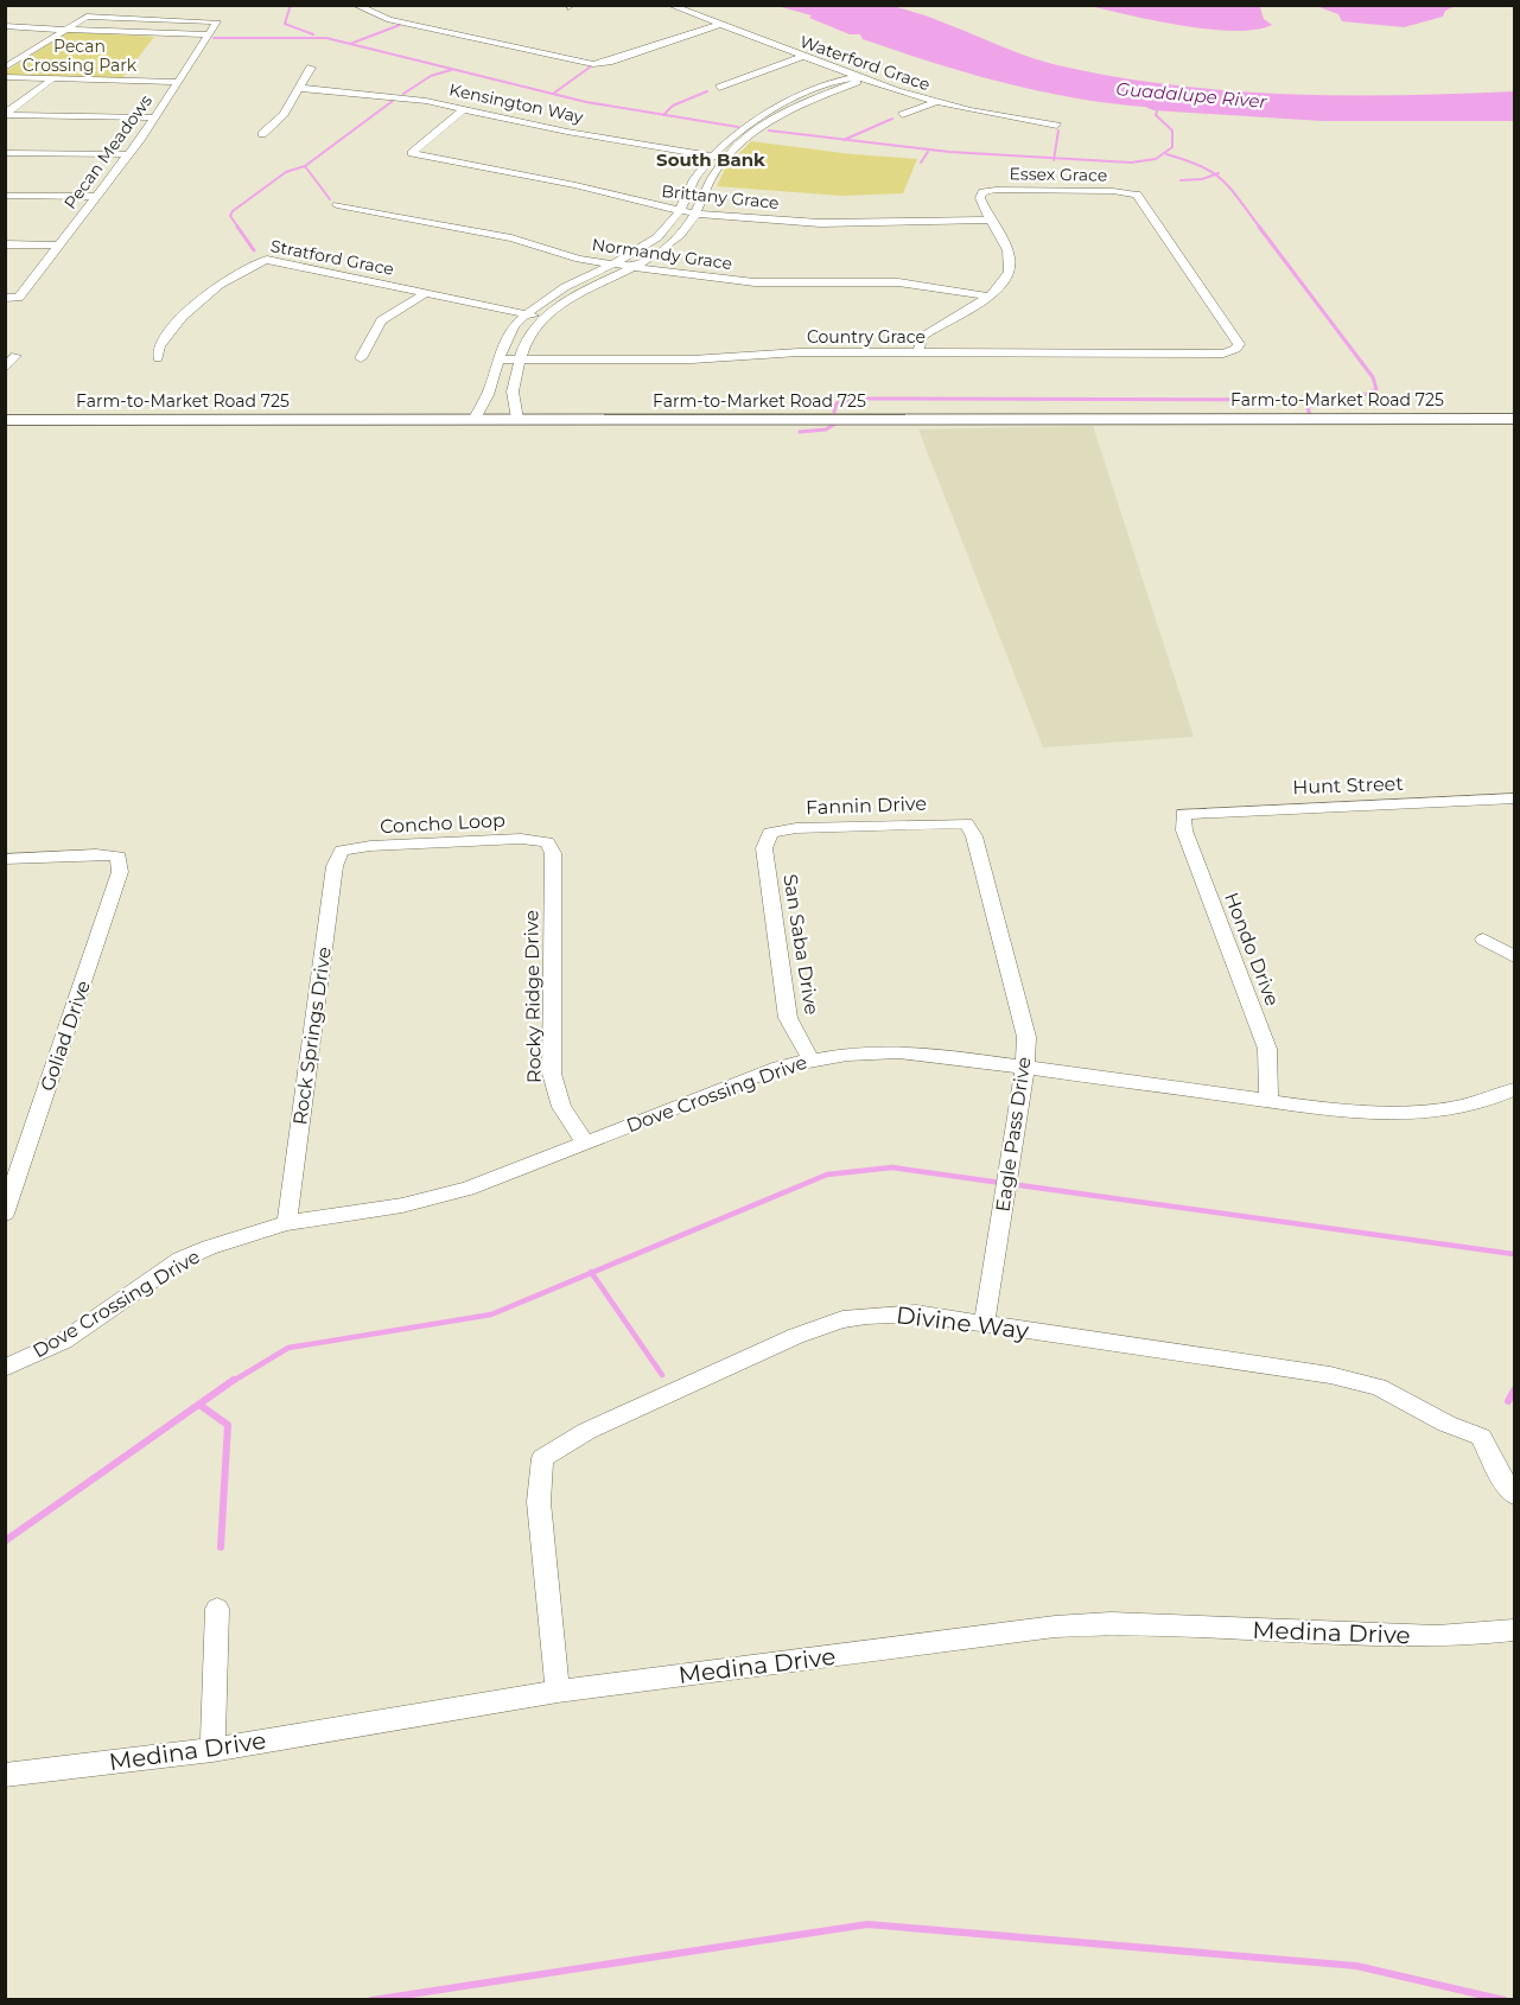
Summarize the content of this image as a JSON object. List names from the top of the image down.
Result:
{
  "streets": {
    "street": [
      "Waterford Grace",
      "Kensington Way",
      "Pecan Meadows",
      "Essex Grace",
      "Brittany Grace",
      "Normandy Grace",
      "Stratford Grace",
      "Country Grace",
      "Farm-to-Market Road 725",
      "Hunt Street",
      "Fannin Drive",
      "Concho Loop",
      "San Saba Drive",
      "Hondo Drive",
      "Rocky Ridge Drive",
      "Goliad Drive",
      "Rock Springs Drive",
      "Dove Crossing Drive",
      "Eagle Pass Drive",
      "Divine Way",
      "Medina Drive"
    ]
  },
  "crossings": [
    ["Kensington Way", "Brittany Grace"],
    ["Essex Grace", "Brittany Grace"],
    ["Essex Grace", "Country Grace"],
    ["Hunt Street", "Hondo Drive"],
    ["Fannin Drive", "San Saba Drive"],
    ["Fannin Drive", "Eagle Pass Drive"],
    ["Concho Loop", "Rocky Ridge Drive"],
    ["Concho Loop", "Rock Springs Drive"],
    ["San Saba Drive", "Dove Crossing Drive"],
    ["Hondo Drive", "Dove Crossing Drive"],
    ["Rocky Ridge Drive", "Dove Crossing Drive"],
    ["Rock Springs Drive", "Dove Crossing Drive"],
    ["Dove Crossing Drive", "Eagle Pass Drive"],
    ["Eagle Pass Drive", "Divine Way"],
    ["Divine Way", "Medina Drive"]
  ],
  "districts": ["South Bank"],
  "water": ["Guadalupe River"],
  "parks": ["Pecan Crossing Park"]
}
